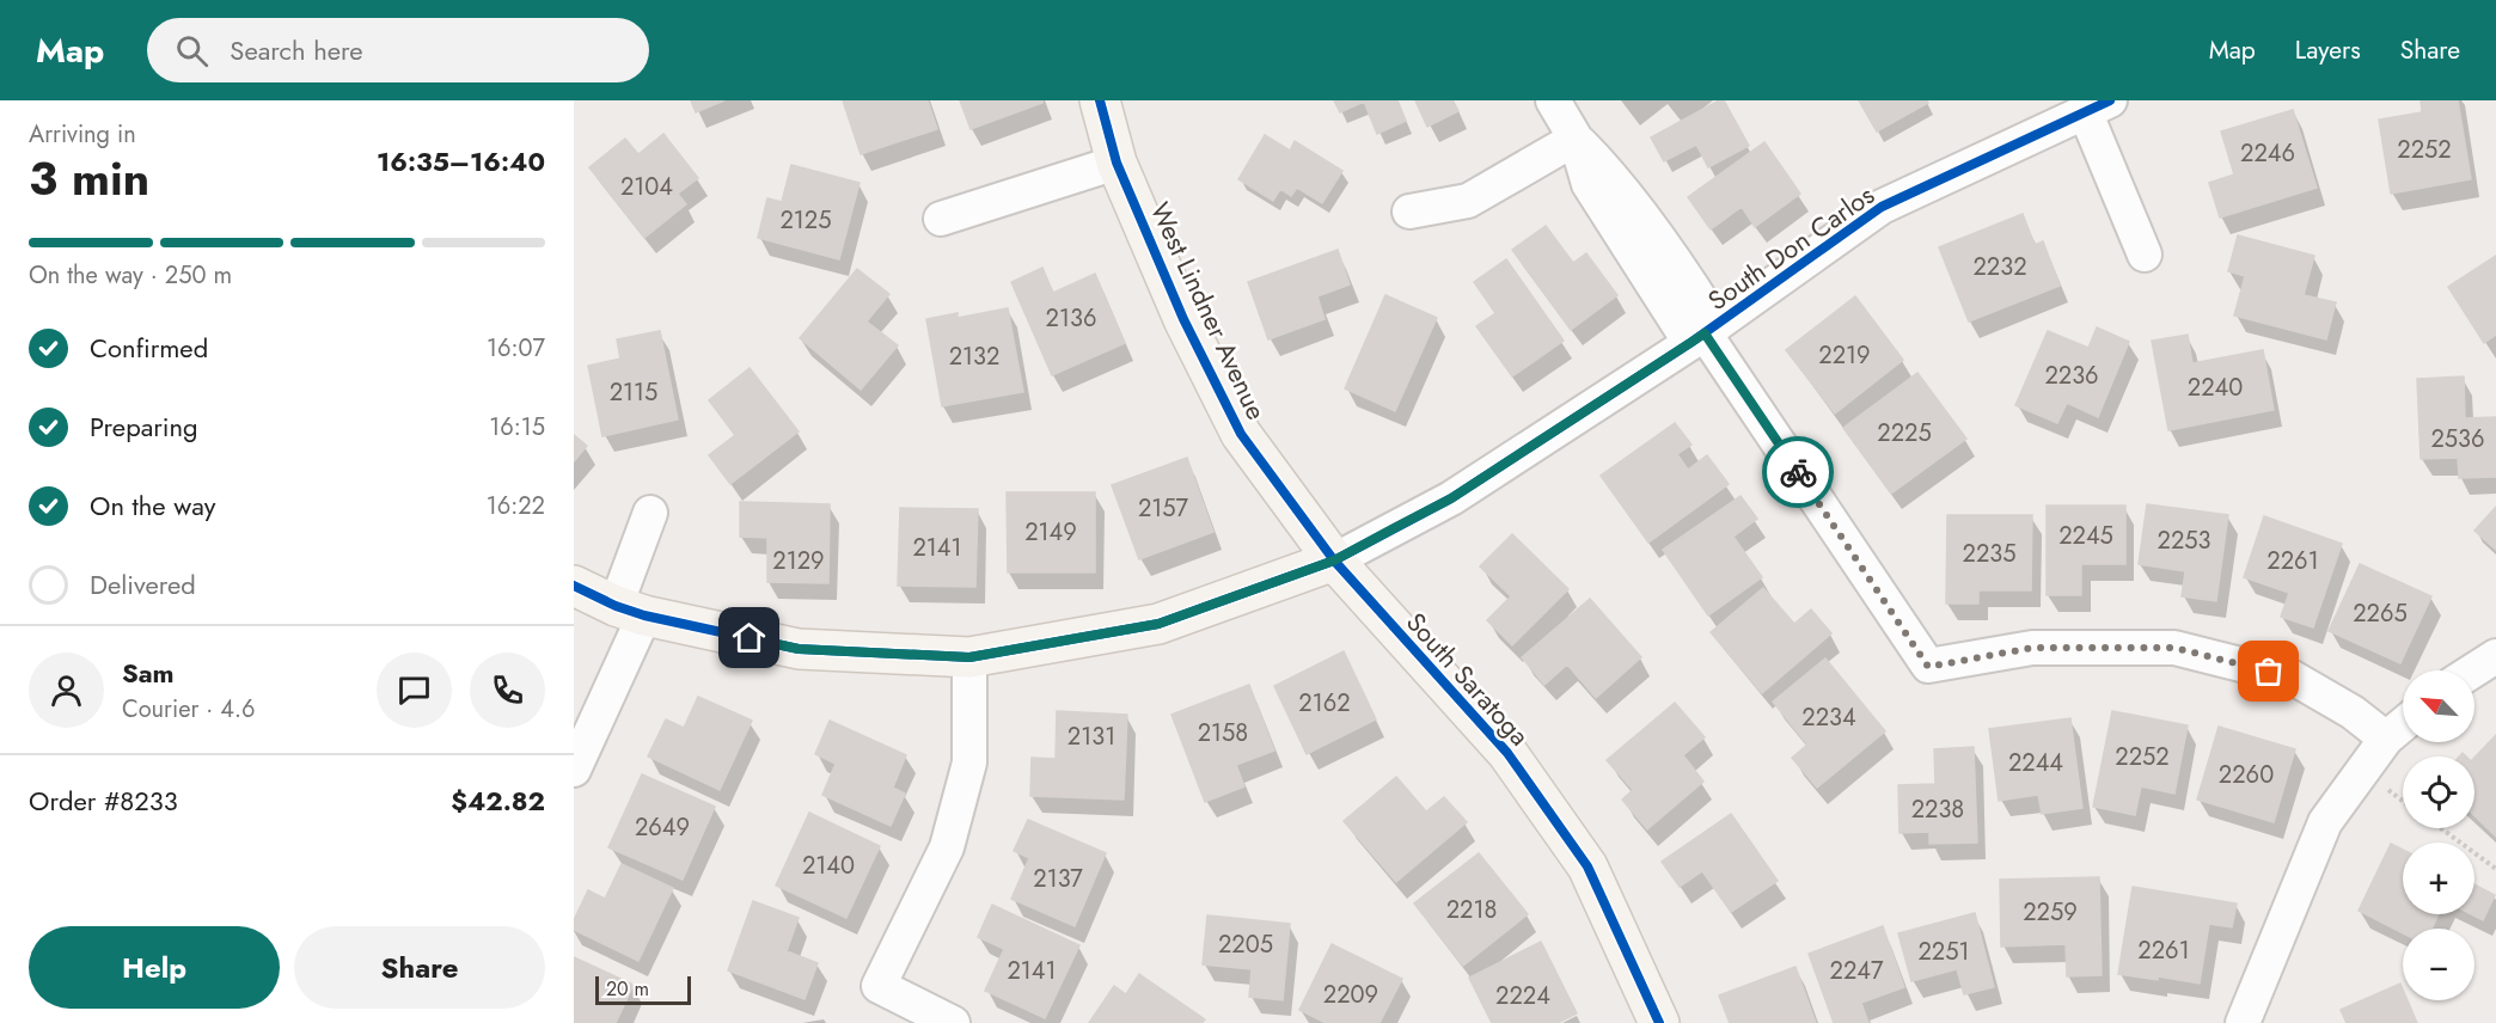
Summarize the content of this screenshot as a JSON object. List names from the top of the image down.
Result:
{
  "streets": {
    "street": ["South Don Carlos", "West Lindner Avenue", "South Saratoga"]
  },
  "crossings": [
    ["South Don Carlos", "West Lindner Avenue"],
    ["South Don Carlos", "South Saratoga"],
    ["West Lindner Avenue", "South Saratoga"]
  ],
  "house_numbers": [
    "2252",
    "2246",
    "2104",
    "2125",
    "2232",
    "2136",
    "2219",
    "2132",
    "2236",
    "2240",
    "2115",
    "2225",
    "2536",
    "2157",
    "2149",
    "2245",
    "2253",
    "2141",
    "2235",
    "2129",
    "2261",
    "2265",
    "2162",
    "2234",
    "2158",
    "2131",
    "2252",
    "2244",
    "2260",
    "2238",
    "2649",
    "2140",
    "2137",
    "2218",
    "2259",
    "2205",
    "2261",
    "2251",
    "2141",
    "2247",
    "2209",
    "2224"
  ],
  "scale_bar": "20 m",
  "north": "top left",
  "page": {
    "header": "Map",
    "search": "Search here",
    "nav": ["Map", "Layers", "Share"],
    "heading": ["3 min", "Arriving in", "16:35–16:40"],
    "panel": [
      "Sam",
      "Courier · 4.6",
      "Order #8233",
      "$42.82"
    ],
    "bar": "On the way · 250 m",
    "list": [
      ["Confirmed", "16:07"],
      ["Preparing", "16:15"],
      ["On the way", "16:22"],
      "Delivered"
    ],
    "map_buttons": ["+", "−"],
    "buttons": ["Help", "Share"],
    "scale": "20 m"
  }
}
